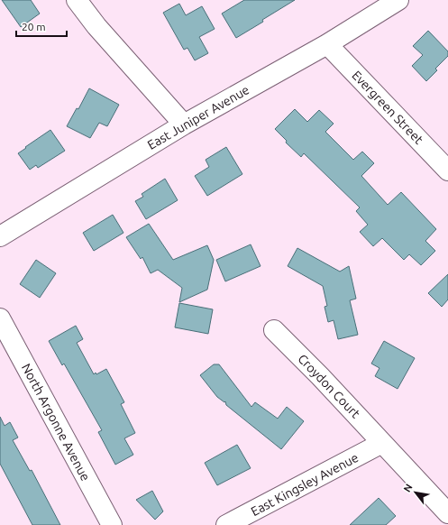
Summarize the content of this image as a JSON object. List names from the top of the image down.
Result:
{
  "streets": {
    "street": [
      "Evergreen Street",
      "East Juniper Avenue",
      "Croydon Court",
      "North Argonne Avenue",
      "East Kingsley Avenue"
    ]
  },
  "crossings": [
    ["Evergreen Street", "East Juniper Avenue"],
    ["Croydon Court", "East Kingsley Avenue"]
  ],
  "scale_bar": "20 m",
  "north": "top left"
}
